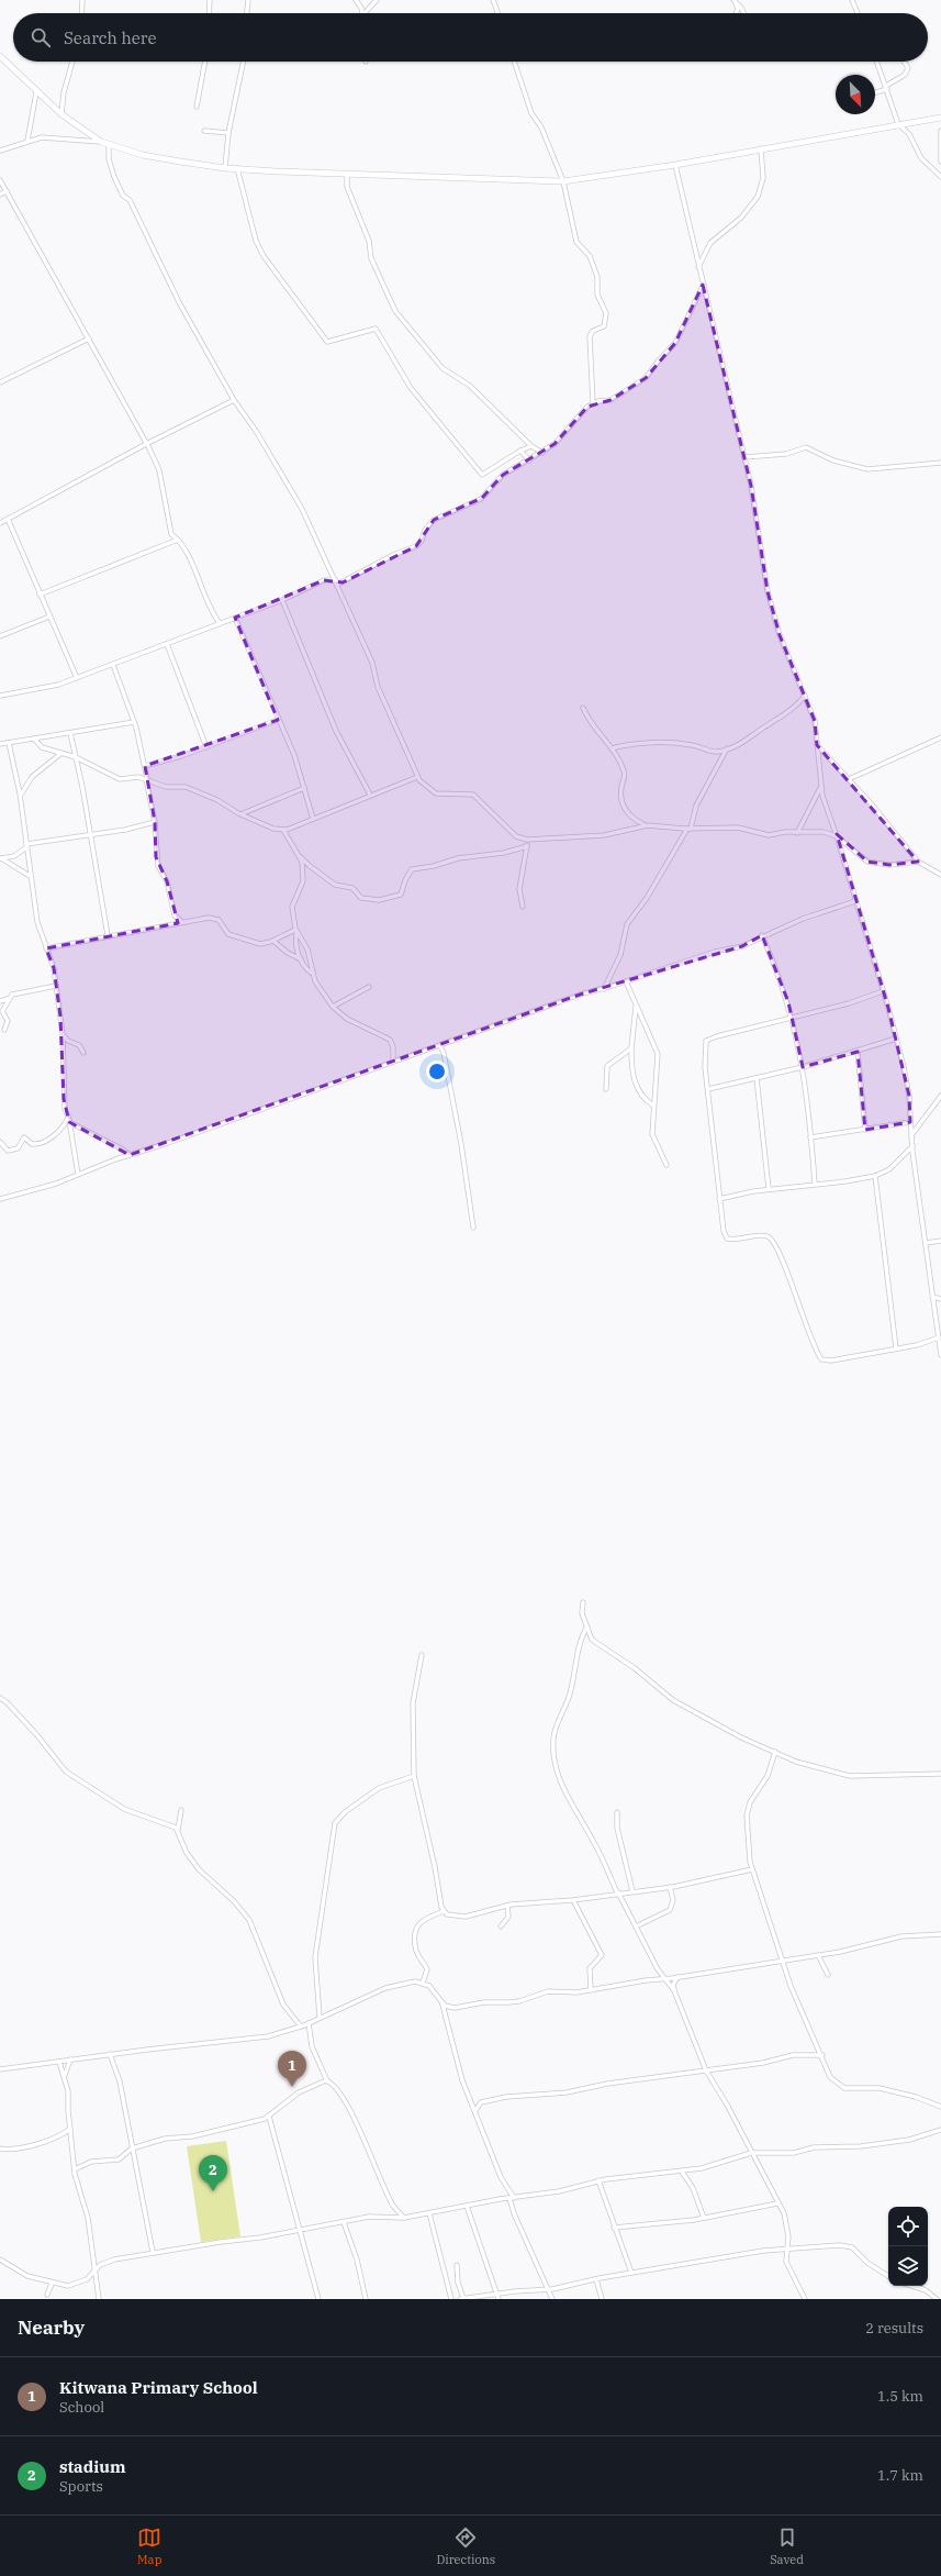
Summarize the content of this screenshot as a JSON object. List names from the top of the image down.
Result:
{
  "north": "bottom right",
  "page": {
    "search": "Search here",
    "pins": ["1", "2"],
    "heading": ["Nearby", "2 results"],
    "list": [
      {
        "mark": "1",
        "name": "Kitwana Primary School",
        "note": "School",
        "value": "1.5 km"
      },
      {
        "mark": "2",
        "name": "stadium",
        "note": "Sports",
        "value": "1.7 km"
      }
    ],
    "nav": ["Map", "Directions", "Saved"]
  }
}
